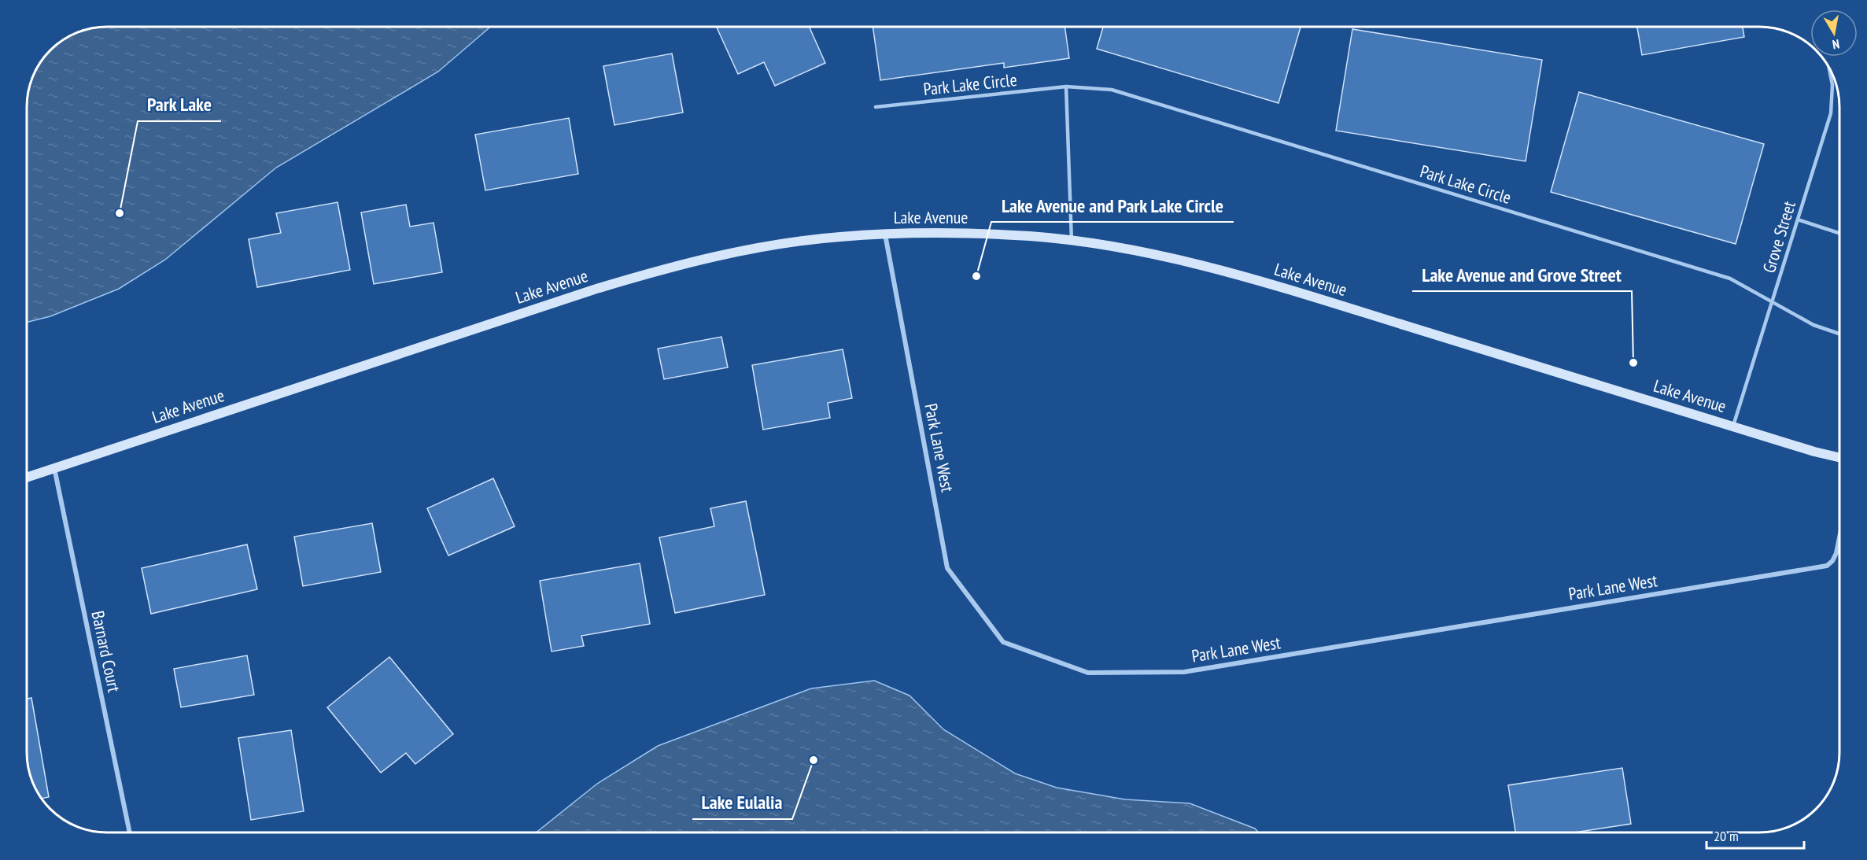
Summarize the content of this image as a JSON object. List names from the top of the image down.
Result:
{
  "streets": {
    "main road": ["Lake Avenue"],
    "street": ["Park Lane West", "Barnard Court"],
    "lane": ["Park Lake Circle", "Grove Street"]
  },
  "crossings": [
    ["Park Lake Circle", "Grove Street"],
    ["Lake Avenue", "Grove Street"],
    ["Lake Avenue", "Park Lane West"],
    ["Lake Avenue", "Barnard Court"]
  ],
  "places": [
    "Park Lake",
    "Lake Avenue and Park Lake Circle",
    "Lake Avenue and Grove Street",
    "Lake Eulalia"
  ],
  "scale_bar": "20 m",
  "north": "bottom"
}
